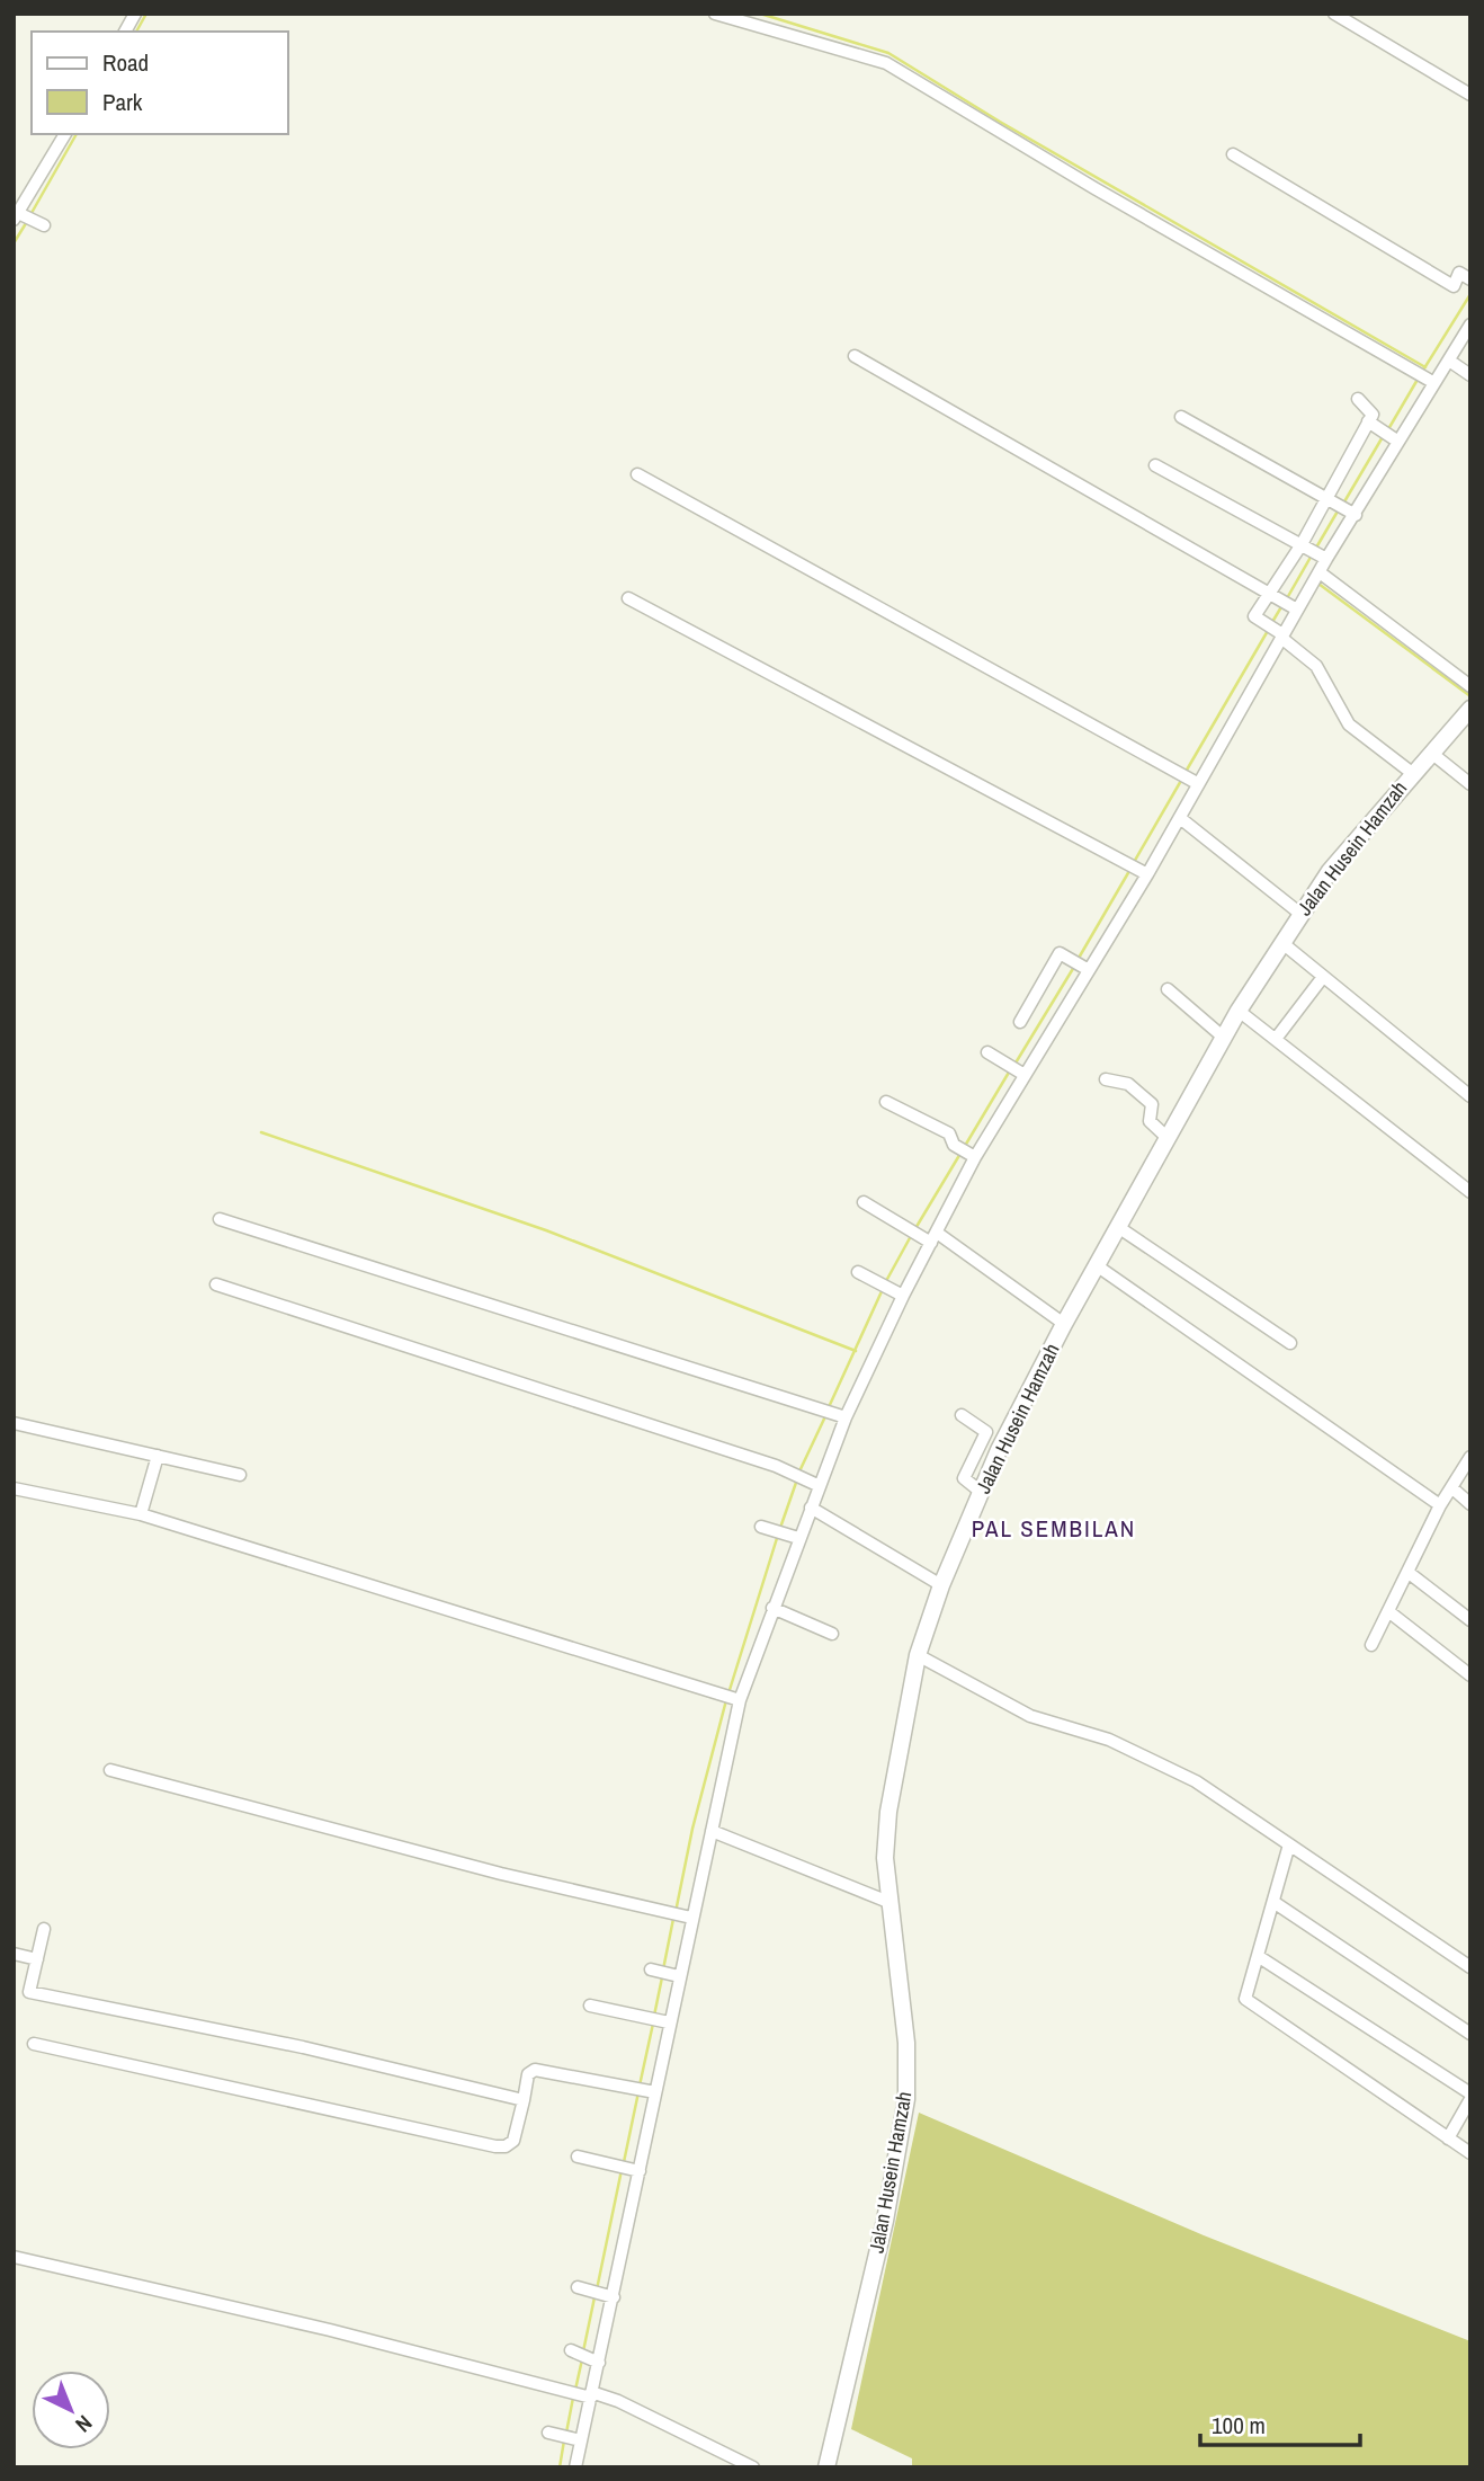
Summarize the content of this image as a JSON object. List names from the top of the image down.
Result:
{
  "streets": {
    "street": ["Jalan Husein Hamzah"]
  },
  "districts": ["PAL SEMBILAN"],
  "legend": ["Road", "Park"],
  "scale_bar": "100 m",
  "north": "bottom right"
}
